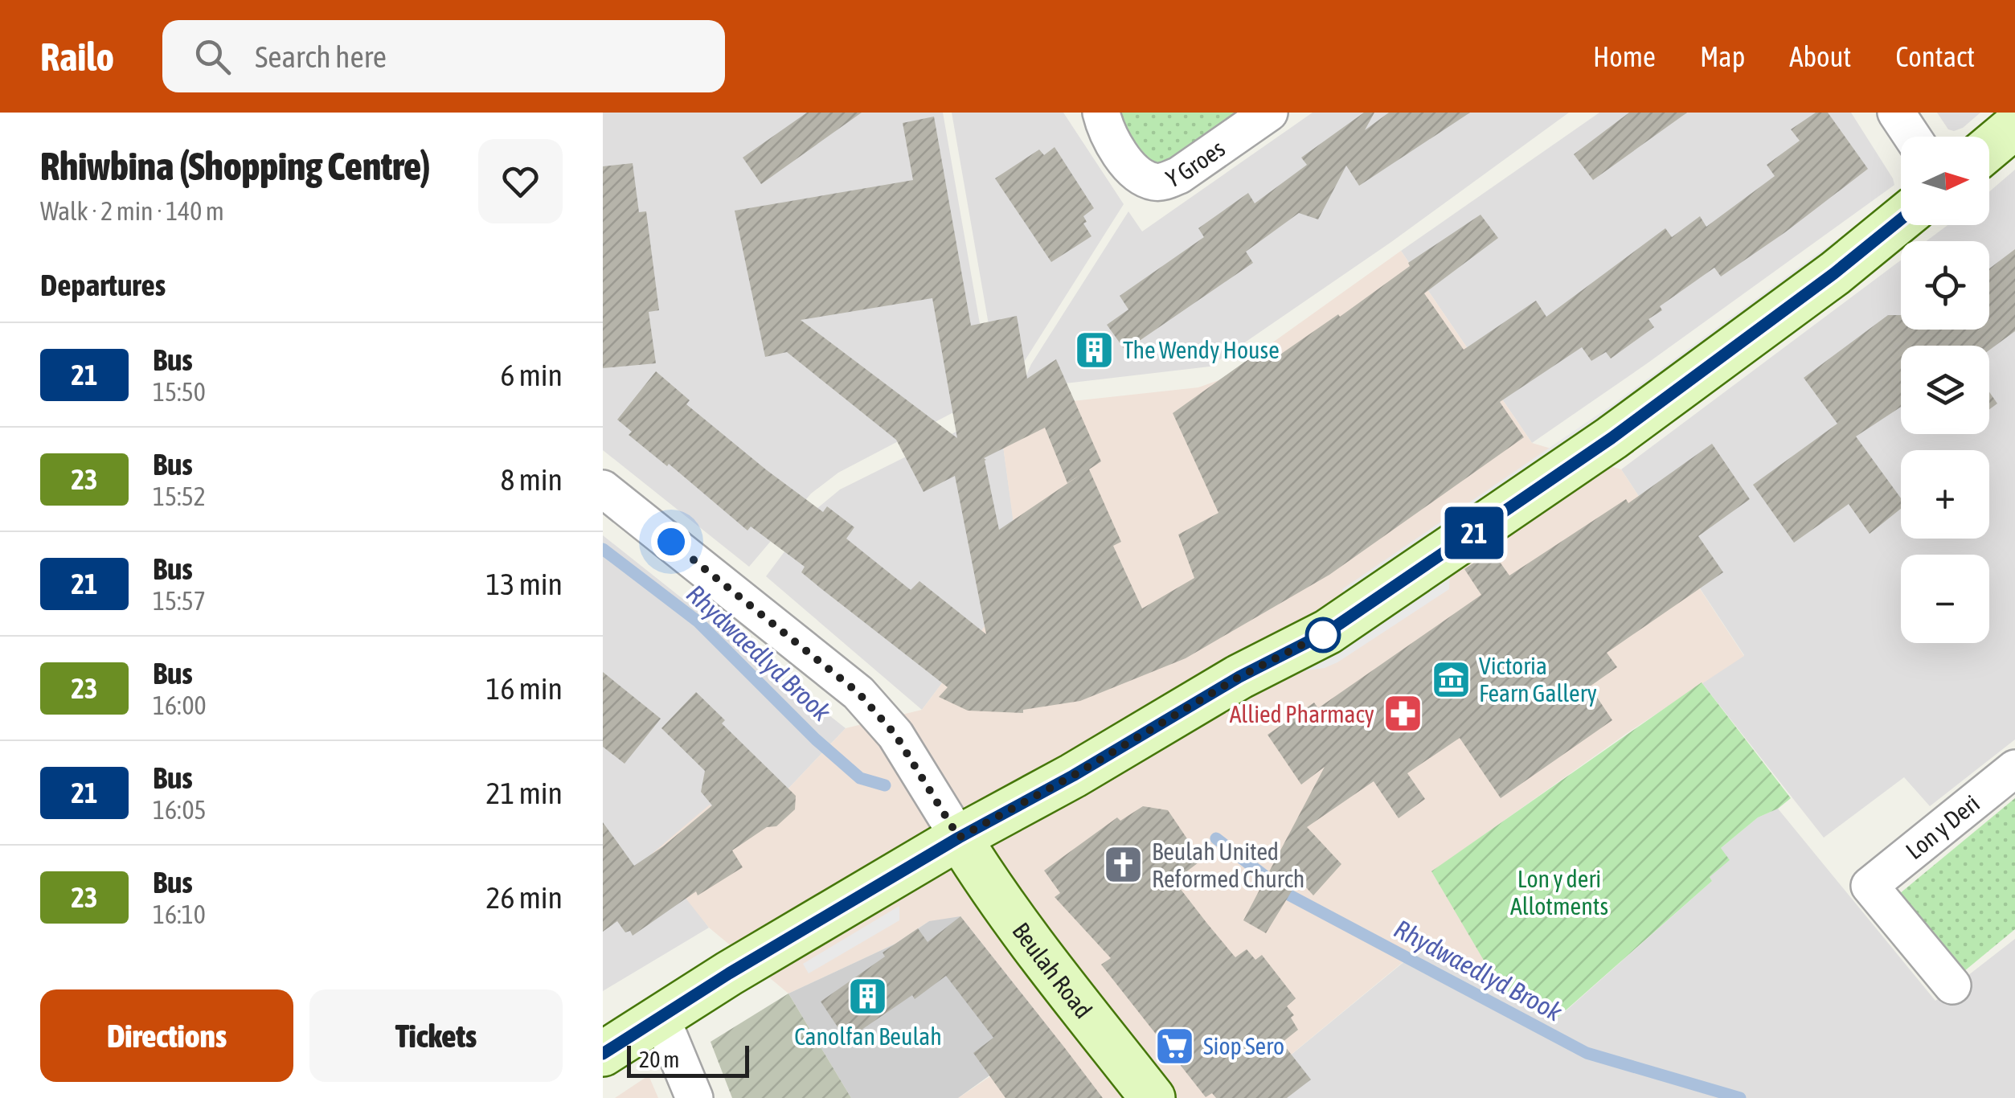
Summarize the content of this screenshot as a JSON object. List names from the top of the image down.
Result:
{
  "streets": {
    "street": ["Y Groes", "Lon y Deri", "Beulah Road"]
  },
  "water": ["Rhydwaedlyd Brook"],
  "parks": ["Lon y deri Allotments"],
  "places": {
    "building": ["The Wendy House", "Canolfan Beulah"],
    "museum": ["Victoria Fearn Gallery"],
    "pharmacy": ["Allied Pharmacy"],
    "church": ["Beulah United Reformed Church"],
    "supermarket": ["Siop Sero"]
  },
  "lines": ["bus line 21"],
  "scale_bar": "20 m",
  "north": "right",
  "page": {
    "header": "Railo",
    "search": "Search here",
    "nav": [
      "Home",
      "Map",
      "About",
      "Contact"
    ],
    "heading": [
      ["Rhiwbina (Shopping Centre)", "Walk · 2 min · 140 m"],
      "Departures"
    ],
    "on_map": "21",
    "map_buttons": ["+", "−"],
    "list": [
      {
        "mark": "21",
        "name": "Bus",
        "note": "15:50",
        "value": "6 min"
      },
      {
        "mark": "23",
        "name": "Bus",
        "note": "15:52",
        "value": "8 min"
      },
      {
        "mark": "21",
        "name": "Bus",
        "note": "15:57",
        "value": "13 min"
      },
      {
        "mark": "23",
        "name": "Bus",
        "note": "16:00",
        "value": "16 min"
      },
      {
        "mark": "21",
        "name": "Bus",
        "note": "16:05",
        "value": "21 min"
      },
      {
        "mark": "23",
        "name": "Bus",
        "note": "16:10",
        "value": "26 min"
      }
    ],
    "buttons": ["Directions", "Tickets"],
    "scale": "20 m"
  }
}
